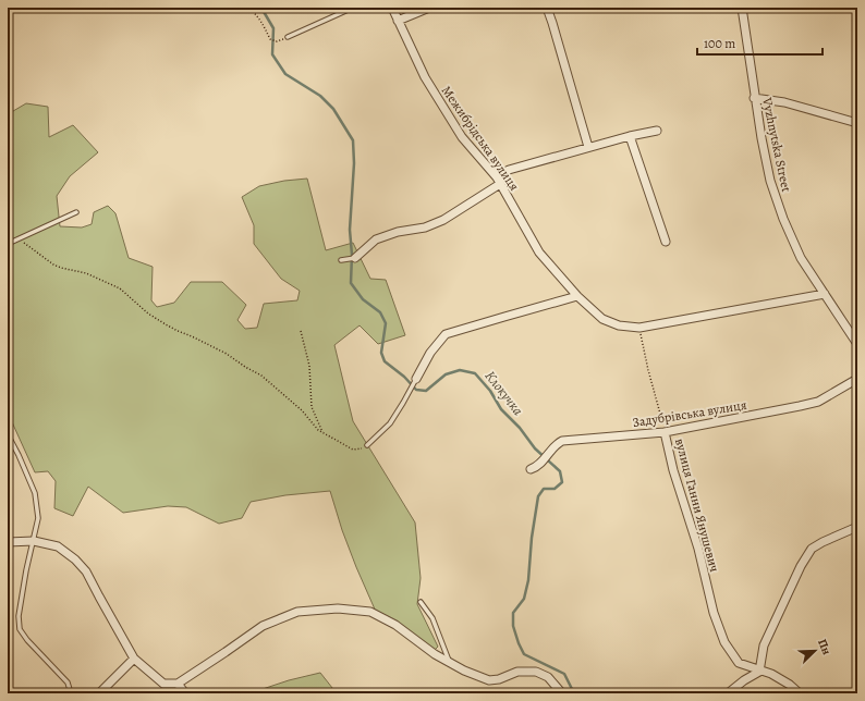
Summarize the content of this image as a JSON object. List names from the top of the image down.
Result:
{
  "streets": {
    "street": [
      "Межибрідська вулиця",
      "Vyzhnytska Street",
      "Задубрівська вулиця",
      "вулиця Ганни Янушевич"
    ]
  },
  "crossings": [
    ["Межибрідська вулиця", "Vyzhnytska Street"],
    ["Межибрідська вулиця", "вулиця Ганни Янушевич"],
    ["Задубрівська вулиця", "вулиця Ганни Янушевич"]
  ],
  "water": ["Клокучка"],
  "scale_bar": "100 m",
  "north": "top right"
}
